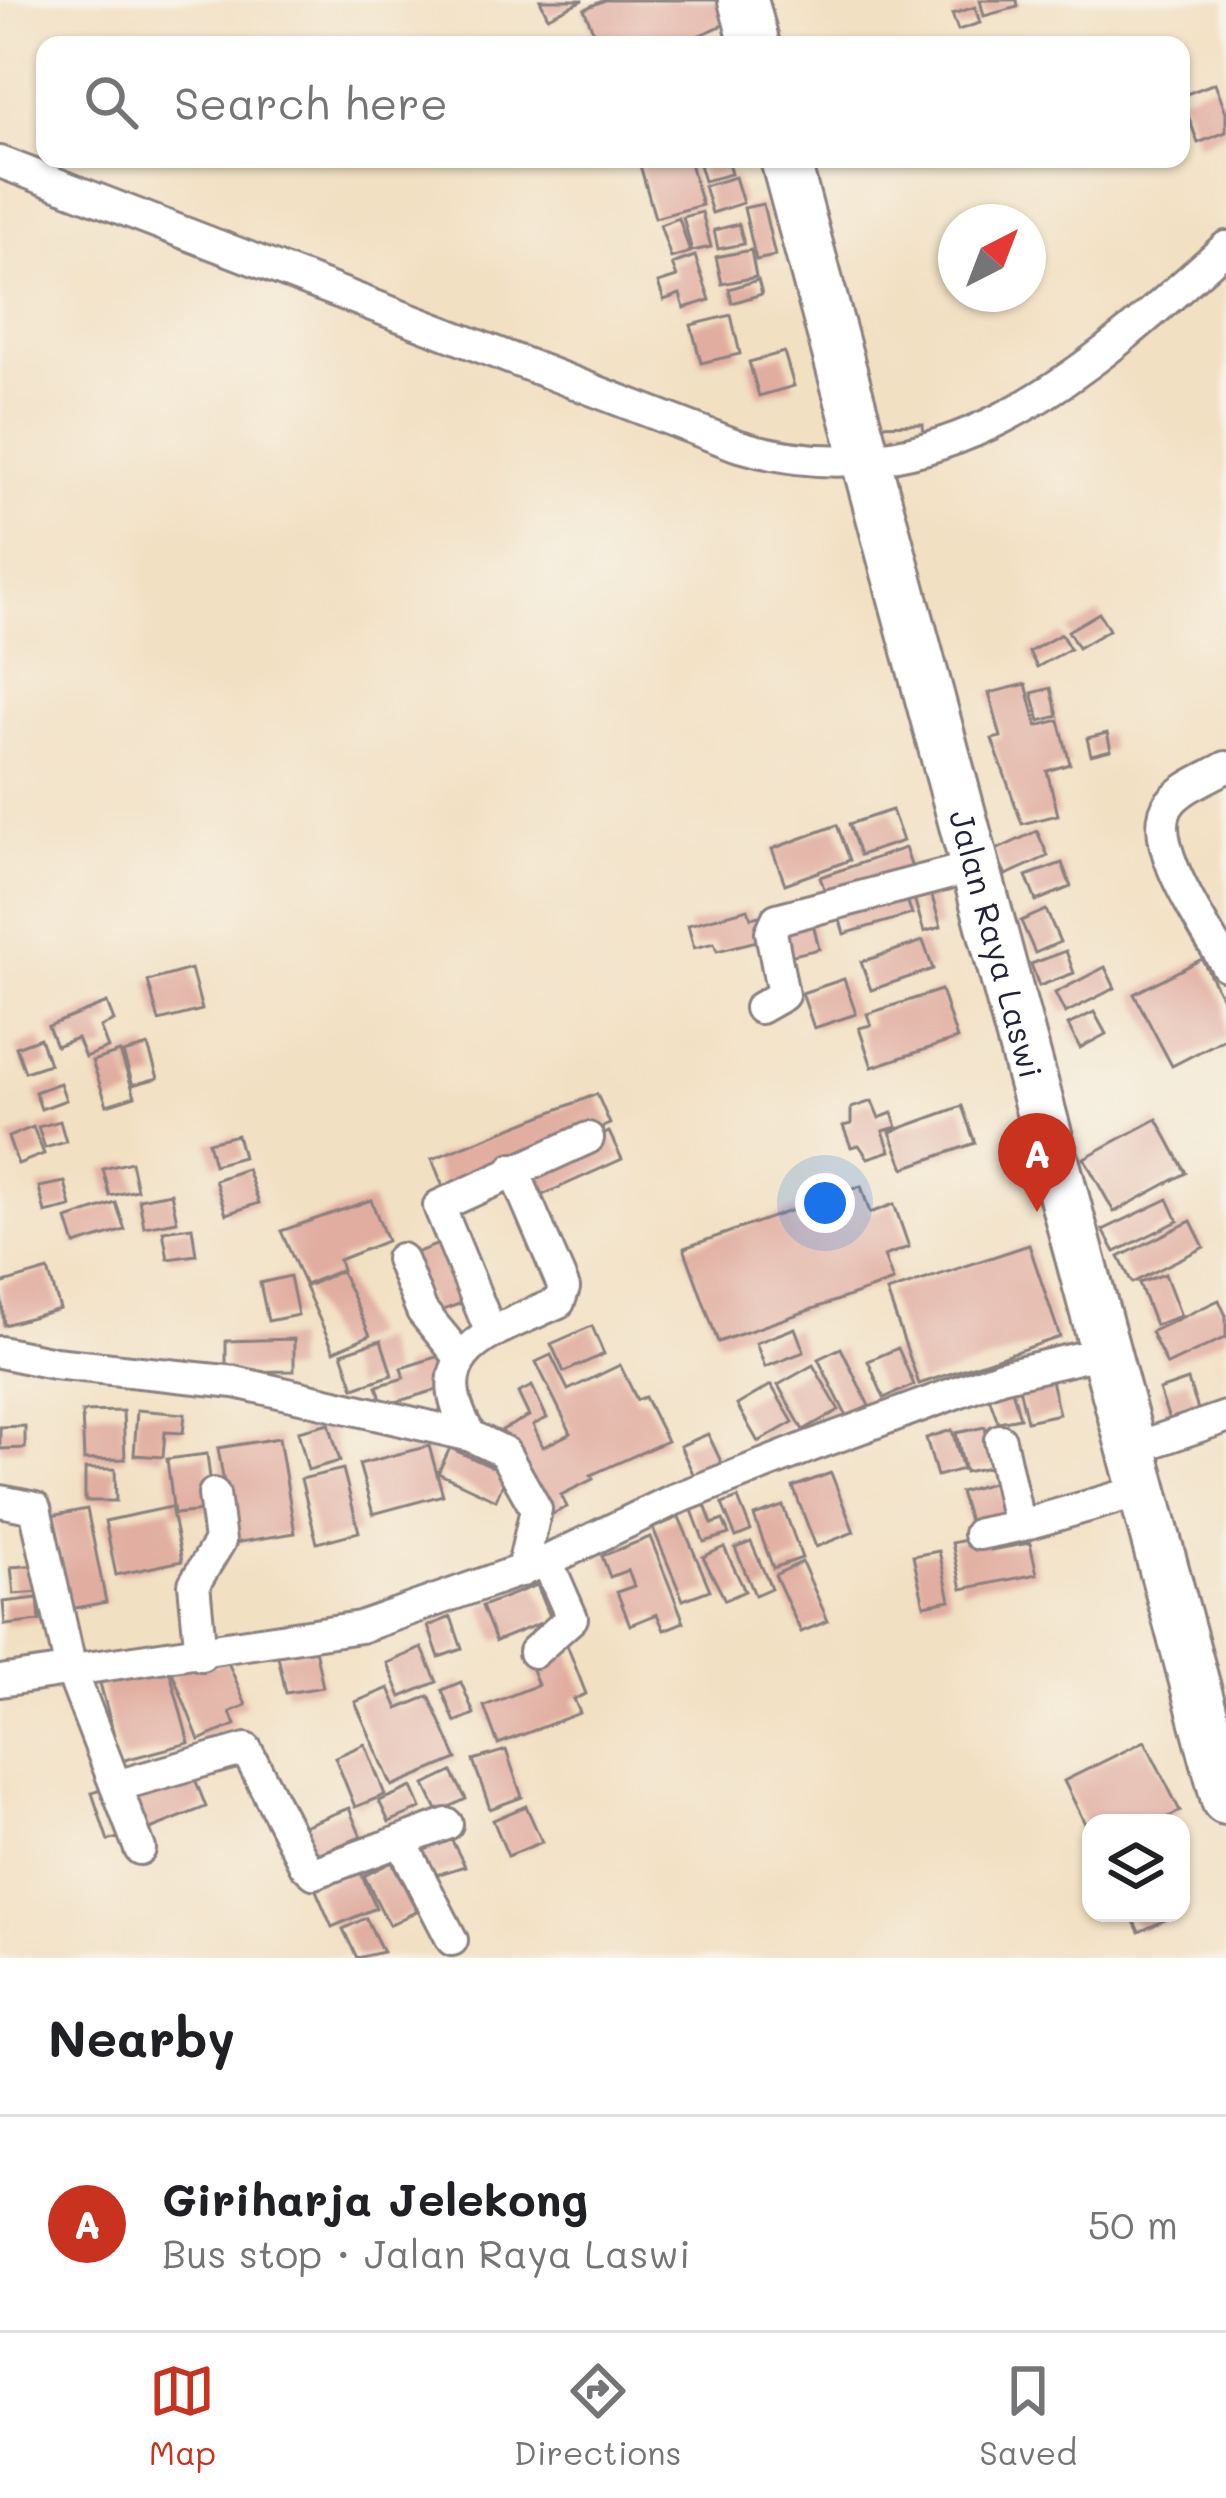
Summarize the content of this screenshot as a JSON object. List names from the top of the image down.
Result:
{
  "streets": {
    "main road": ["Jalan Raya Laswi"]
  },
  "north": "top right",
  "page": {
    "search": "Search here",
    "pins": "A",
    "heading": "Nearby",
    "list": [
      {
        "mark": "A",
        "name": "Giriharja Jelekong",
        "note": "Bus stop · Jalan Raya Laswi",
        "value": "50 m"
      }
    ],
    "nav": ["Map", "Directions", "Saved"]
  }
}
